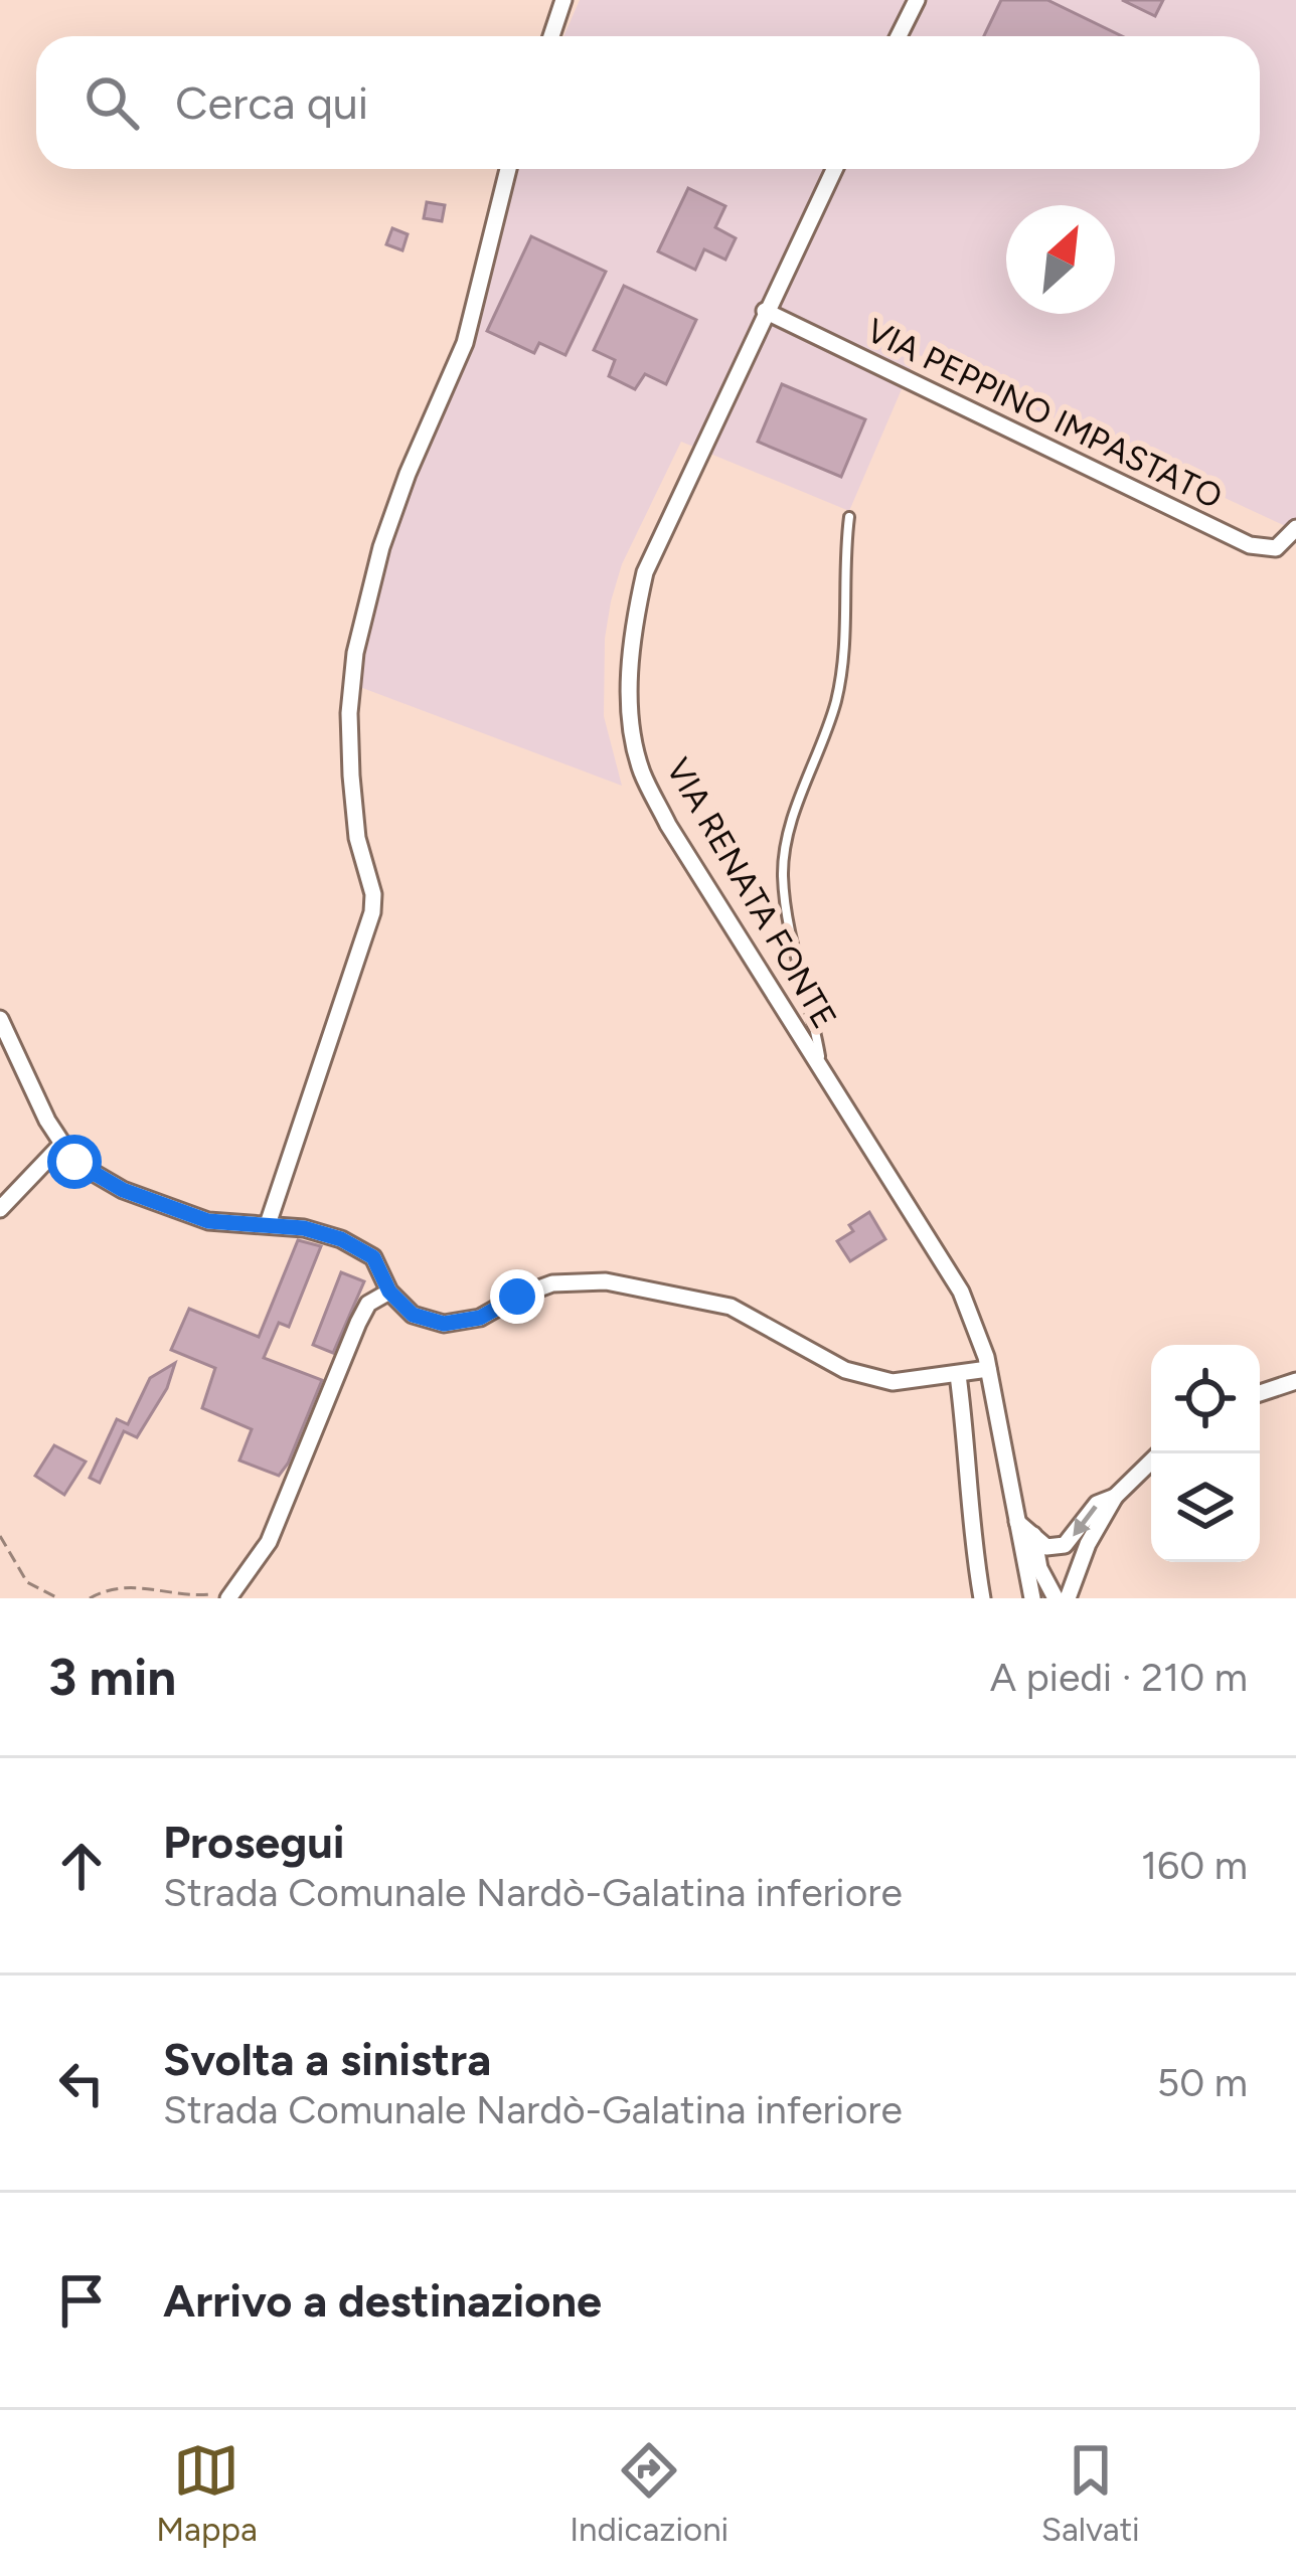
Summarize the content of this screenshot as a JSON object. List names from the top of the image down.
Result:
{
  "streets": {
    "street": ["VIA PEPPINO IMPASTATO", "VIA RENATA FONTE"]
  },
  "crossings": [
    ["VIA PEPPINO IMPASTATO", "VIA RENATA FONTE"]
  ],
  "north": "top right",
  "page": {
    "search": "Cerca qui",
    "heading": ["3 min", "A piedi · 210 m"],
    "list": [
      ["Prosegui", "Strada Comunale Nardò-Galatina inferiore", "160 m"],
      ["Svolta a sinistra", "Strada Comunale Nardò-Galatina inferiore", "50 m"],
      "Arrivo a destinazione"
    ],
    "nav": ["Mappa", "Indicazioni", "Salvati"]
  }
}
